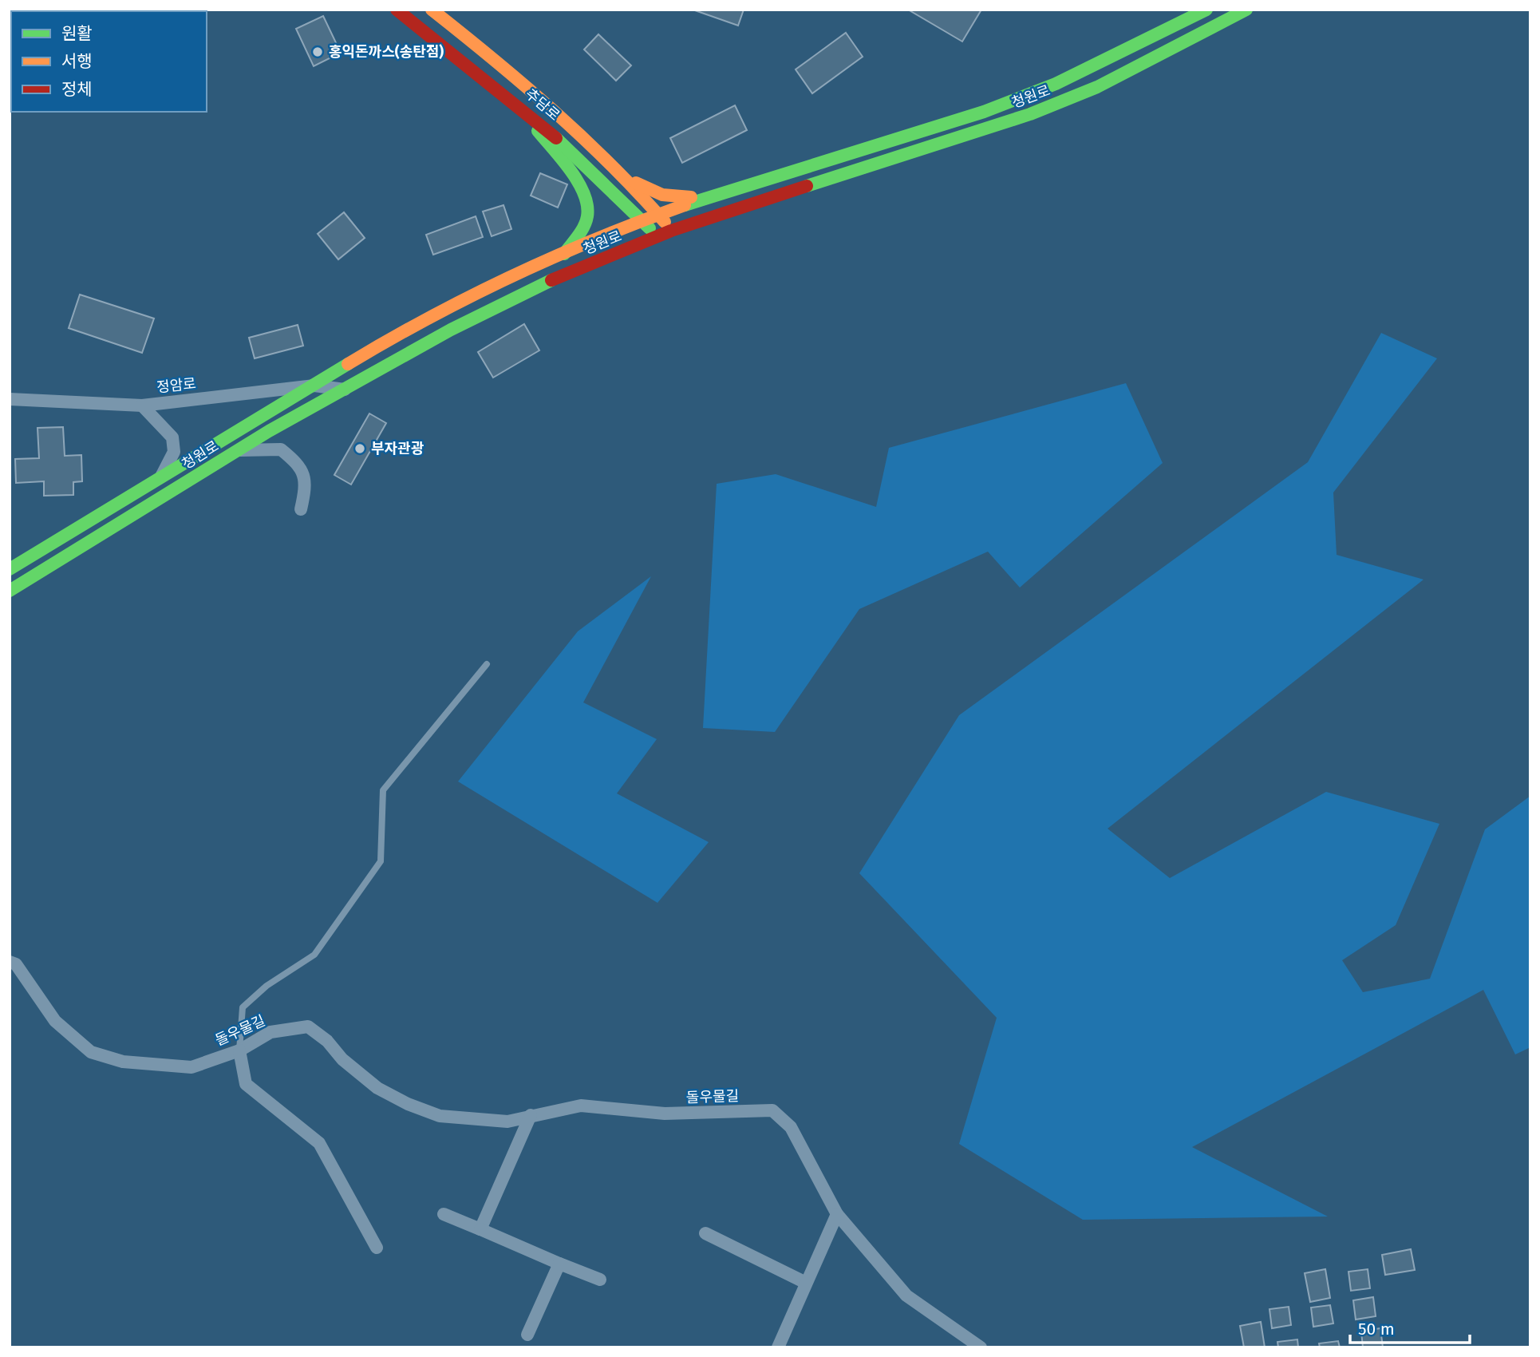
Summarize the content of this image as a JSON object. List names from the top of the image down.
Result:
{
  "streets": {
    "main road": ["청원로", "추담로"],
    "street": ["정암로", "돌우물길"]
  },
  "crossings": [
    ["청원로", "추담로"],
    ["청원로", "정암로"]
  ],
  "places": ["홍익돈까스(송탄점)", "부자관광"],
  "legend": ["원활", "서행", "정체"],
  "scale_bar": "50 m"
}
